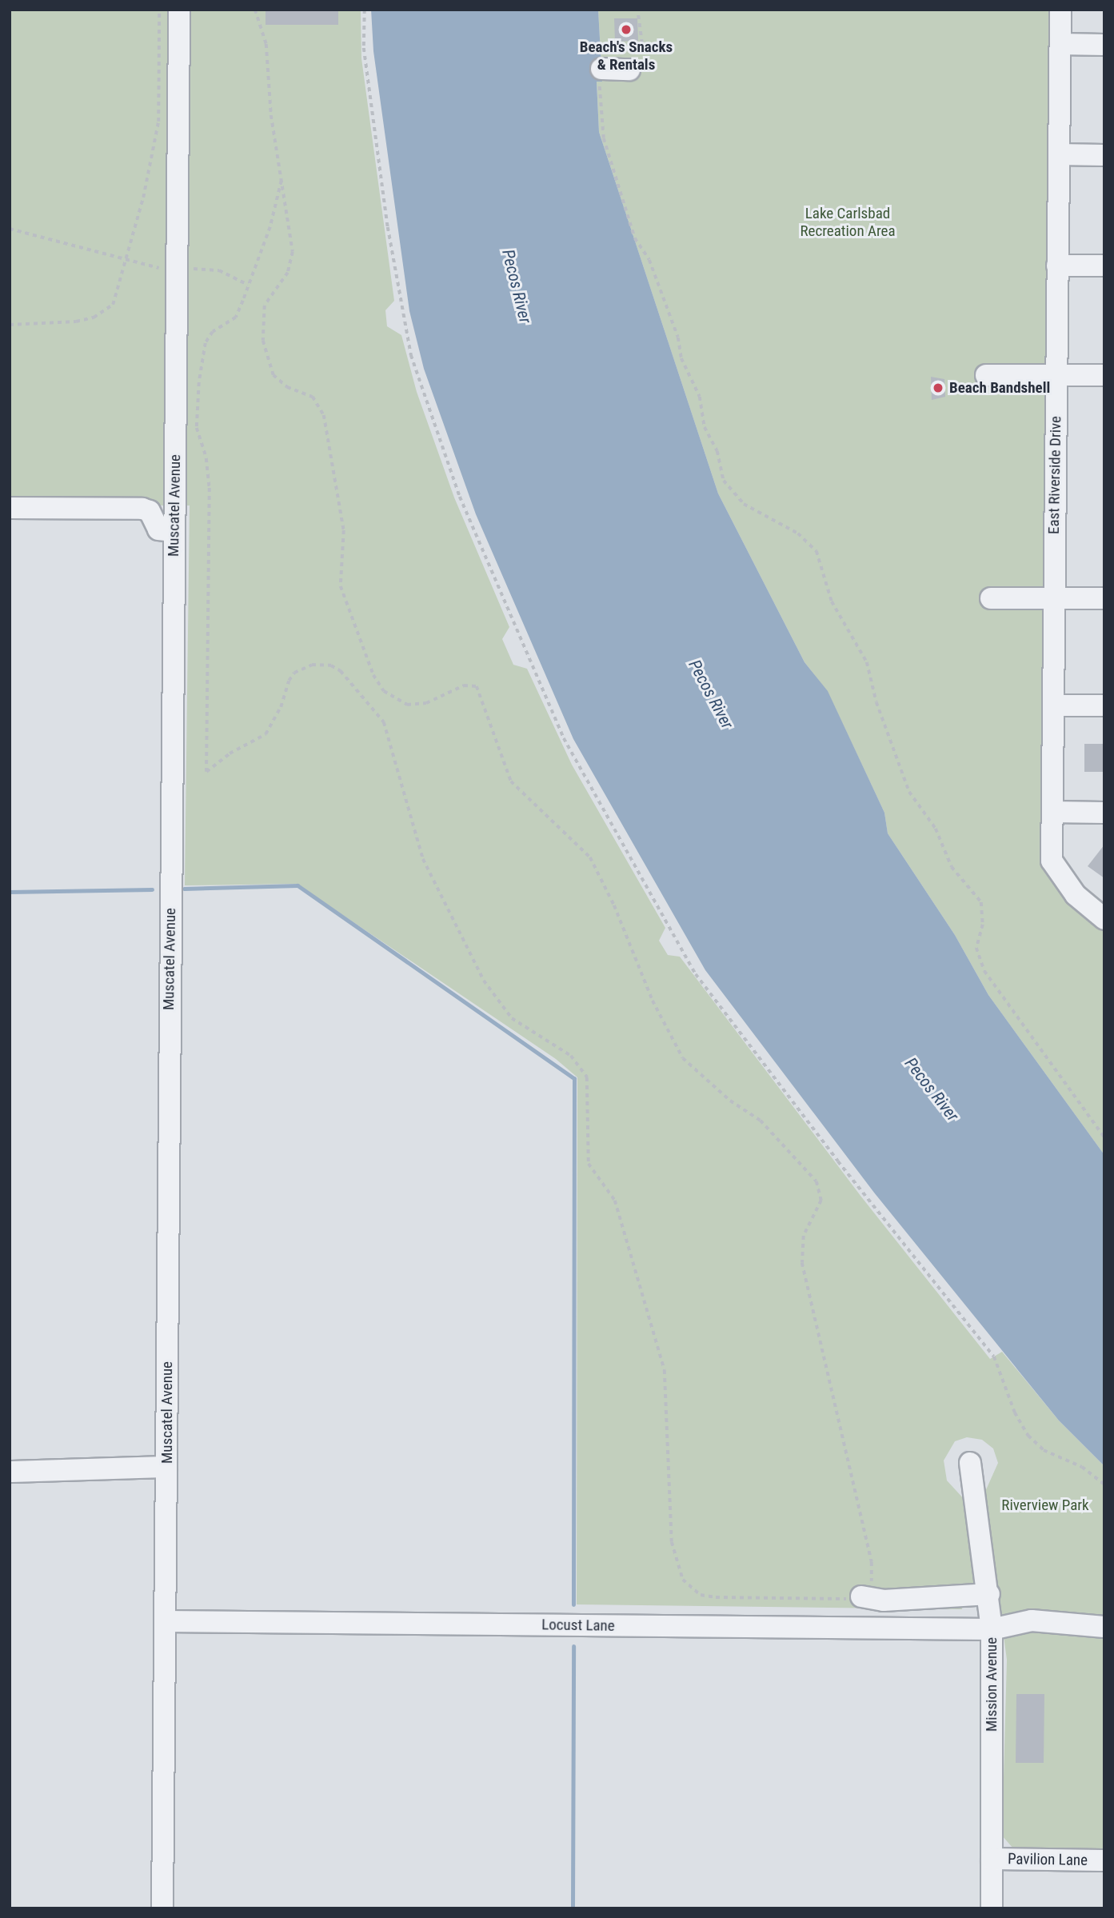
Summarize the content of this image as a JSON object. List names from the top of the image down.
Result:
{
  "streets": {
    "street": [
      "East Riverside Drive",
      "Muscatel Avenue",
      "Locust Lane",
      "Mission Avenue",
      "Pavilion Lane"
    ]
  },
  "crossings": [
    ["Muscatel Avenue", "Locust Lane"],
    ["Locust Lane", "Mission Avenue"],
    ["Mission Avenue", "Pavilion Lane"]
  ],
  "water": ["Pecos River"],
  "parks": ["Lake Carlsbad Recreation Area", "Riverview Park"],
  "places": ["Beach's Snacks & Rentals", "Beach Bandshell"]
}
